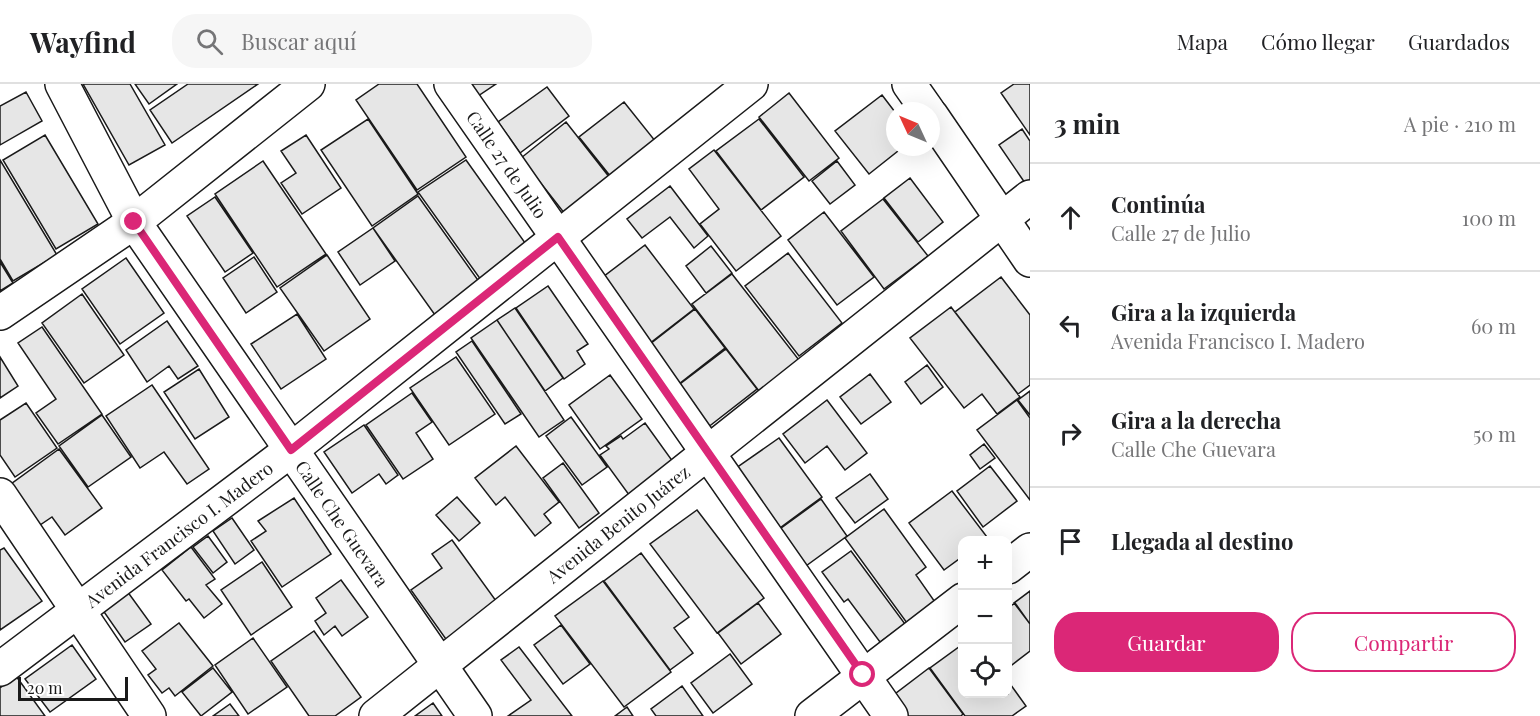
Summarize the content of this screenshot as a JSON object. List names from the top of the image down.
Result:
{
  "streets": {
    "street": [
      "Calle 27 de Julio",
      "Calle Che Guevara",
      "Avenida Benito Juárez",
      "Avenida Francisco I. Madero"
    ]
  },
  "crossings": [
    ["Calle 27 de Julio", "Avenida Benito Juárez"],
    ["Calle 27 de Julio", "Avenida Francisco I. Madero"],
    ["Calle Che Guevara", "Avenida Benito Juárez"],
    ["Calle Che Guevara", "Avenida Francisco I. Madero"]
  ],
  "scale_bar": "20 m",
  "north": "top left",
  "page": {
    "header": "Wayfind",
    "search": "Buscar aquí",
    "nav": ["Mapa", "Cómo llegar", "Guardados"],
    "heading": ["3 min", "A pie · 210 m"],
    "list": [
      ["Continúa", "Calle 27 de Julio", "100 m"],
      ["Gira a la izquierda", "Avenida Francisco I. Madero", "60 m"],
      ["Gira a la derecha", "Calle Che Guevara", "50 m"],
      "Llegada al destino"
    ],
    "map_buttons": ["+", "−"],
    "buttons": ["Guardar", "Compartir"],
    "scale": "20 m"
  }
}
